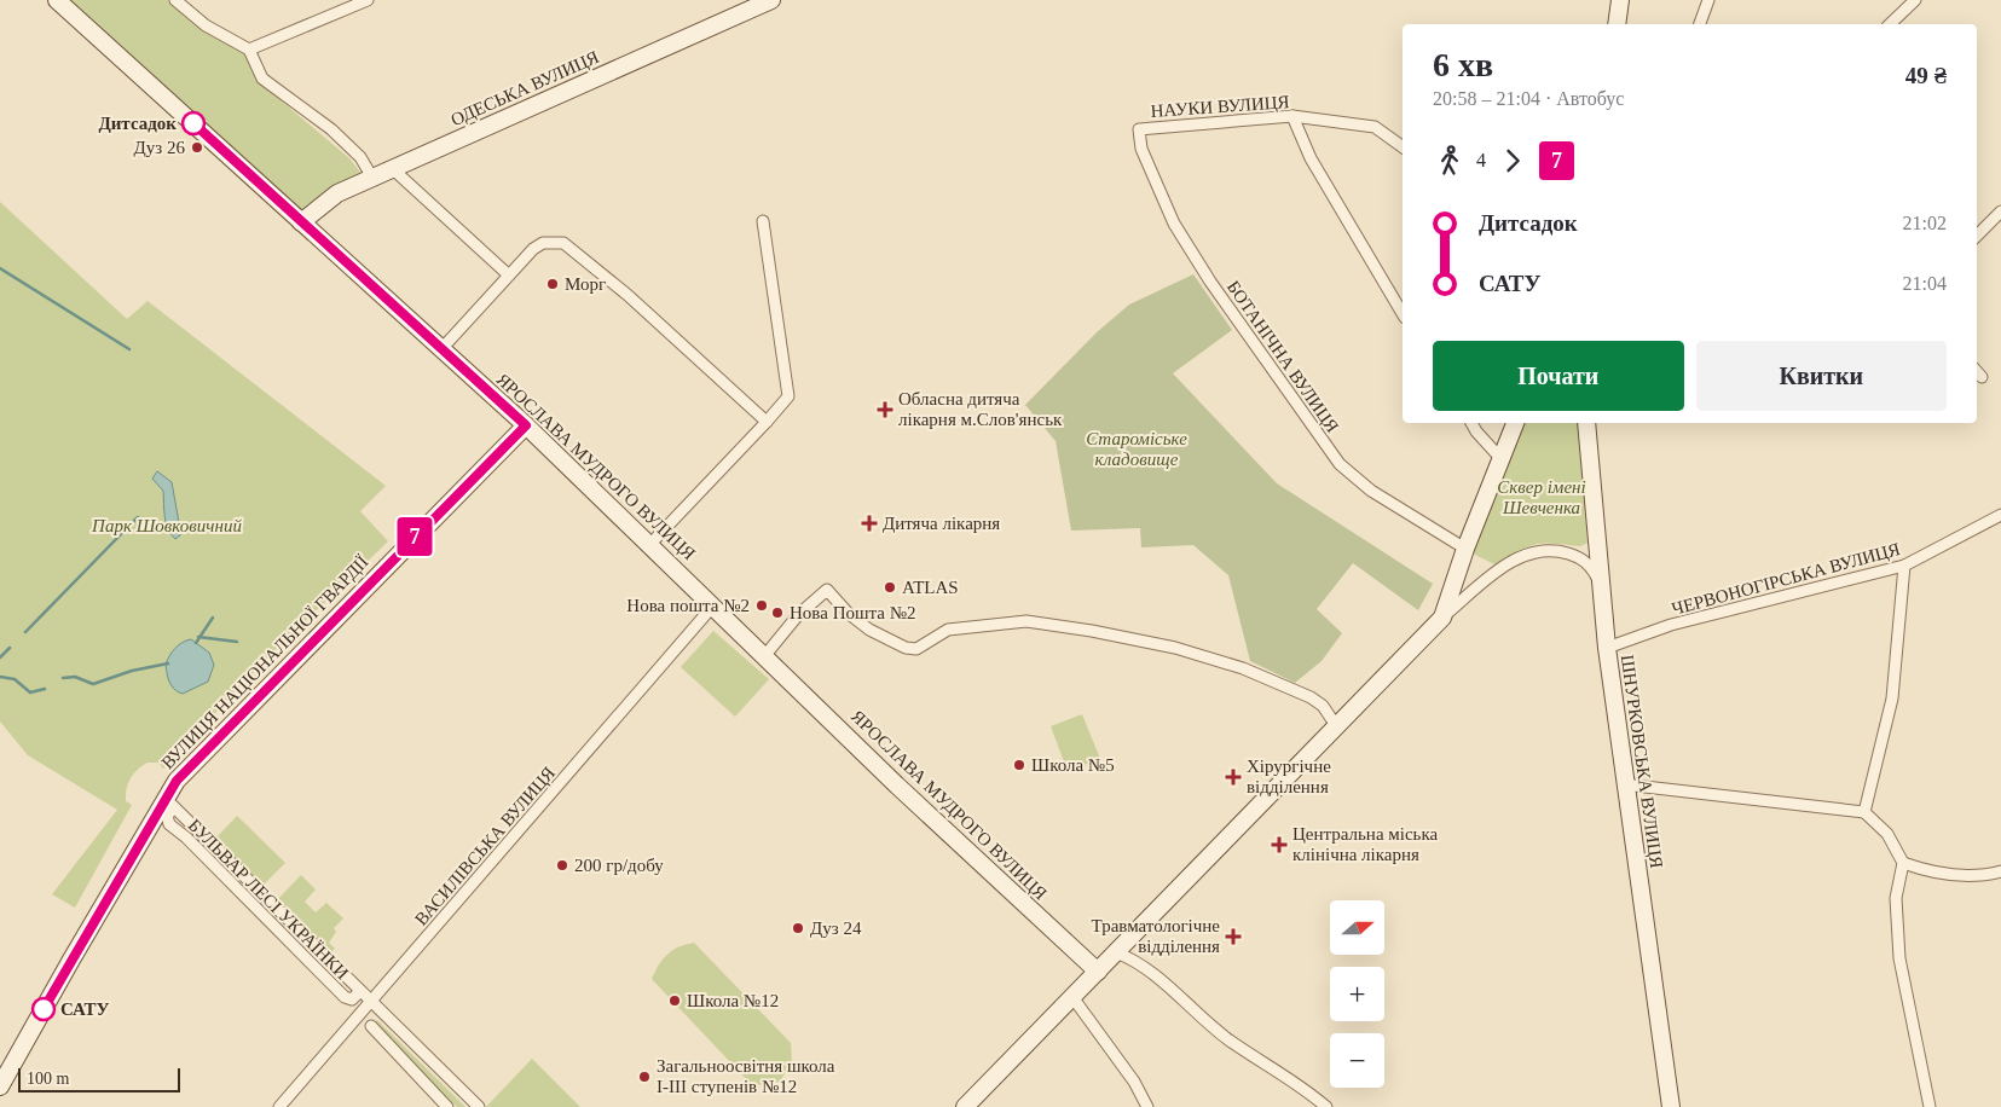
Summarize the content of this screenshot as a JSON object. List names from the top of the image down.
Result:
{
  "streets": {
    "street": [
      "ОДЕСЬКА ВУЛИЦЯ",
      "НАУКИ ВУЛИЦЯ",
      "БОТАНІЧНА ВУЛИЦЯ",
      "ЯРОСЛАВА МУДРОГО ВУЛИЦЯ",
      "ЧЕРВОНОГІРСЬКА ВУЛИЦЯ",
      "ВУЛИЦЯ НАЦІОНАЛЬНОЇ ГВАРДІЇ",
      "ШНУРКОВСЬКА ВУЛИЦЯ",
      "ВАСИЛІВСЬКА ВУЛИЦЯ",
      "БУЛЬВАР ЛЕСІ УКРАЇНКИ"
    ]
  },
  "crossings": [
    ["ОДЕСЬКА ВУЛИЦЯ", "ЯРОСЛАВА МУДРОГО ВУЛИЦЯ"],
    ["НАУКИ ВУЛИЦЯ", "БОТАНІЧНА ВУЛИЦЯ"],
    ["ЯРОСЛАВА МУДРОГО ВУЛИЦЯ", "ВУЛИЦЯ НАЦІОНАЛЬНОЇ ГВАРДІЇ"],
    ["ЯРОСЛАВА МУДРОГО ВУЛИЦЯ", "ВАСИЛІВСЬКА ВУЛИЦЯ"],
    ["ЧЕРВОНОГІРСЬКА ВУЛИЦЯ", "ШНУРКОВСЬКА ВУЛИЦЯ"],
    ["ВУЛИЦЯ НАЦІОНАЛЬНОЇ ГВАРДІЇ", "БУЛЬВАР ЛЕСІ УКРАЇНКИ"],
    ["ВАСИЛІВСЬКА ВУЛИЦЯ", "БУЛЬВАР ЛЕСІ УКРАЇНКИ"]
  ],
  "parks": ["Староміське кладовище", "Сквер імені Шевченка", "Парк Шовковичний"],
  "places": {
    "other": [
      "Дитсадок",
      "Дуз 26",
      "Морг",
      "ATLAS",
      "Нова пошта №2",
      "Нова Пошта №2",
      "Школа №5",
      "200 гр/добу",
      "Дуз 24",
      "Школа №12",
      "САТУ",
      "Загальноосвітня школа І-ІІІ ступенів №12"
    ],
    "health": [
      "Обласна дитяча лікарня м.Слов'янськ",
      "Дитяча лікарня",
      "Хірургічне відділення",
      "Центральна міська клінічна лікарня",
      "Травматологічне відділення"
    ]
  },
  "lines": ["bus line 7"],
  "scale_bar": "100 m",
  "north": "right",
  "page": {
    "on_map": "7",
    "heading": ["6 хв", "20:58 – 21:04 · Автобус", "49 ₴"],
    "legs": ["4", "7"],
    "list": [
      {
        "name": "Дитсадок",
        "value": "21:02"
      },
      {
        "name": "САТУ",
        "value": "21:04"
      }
    ],
    "buttons": ["Почати", "Квитки"],
    "map_buttons": ["+", "−"],
    "scale": "100 m"
  }
}
